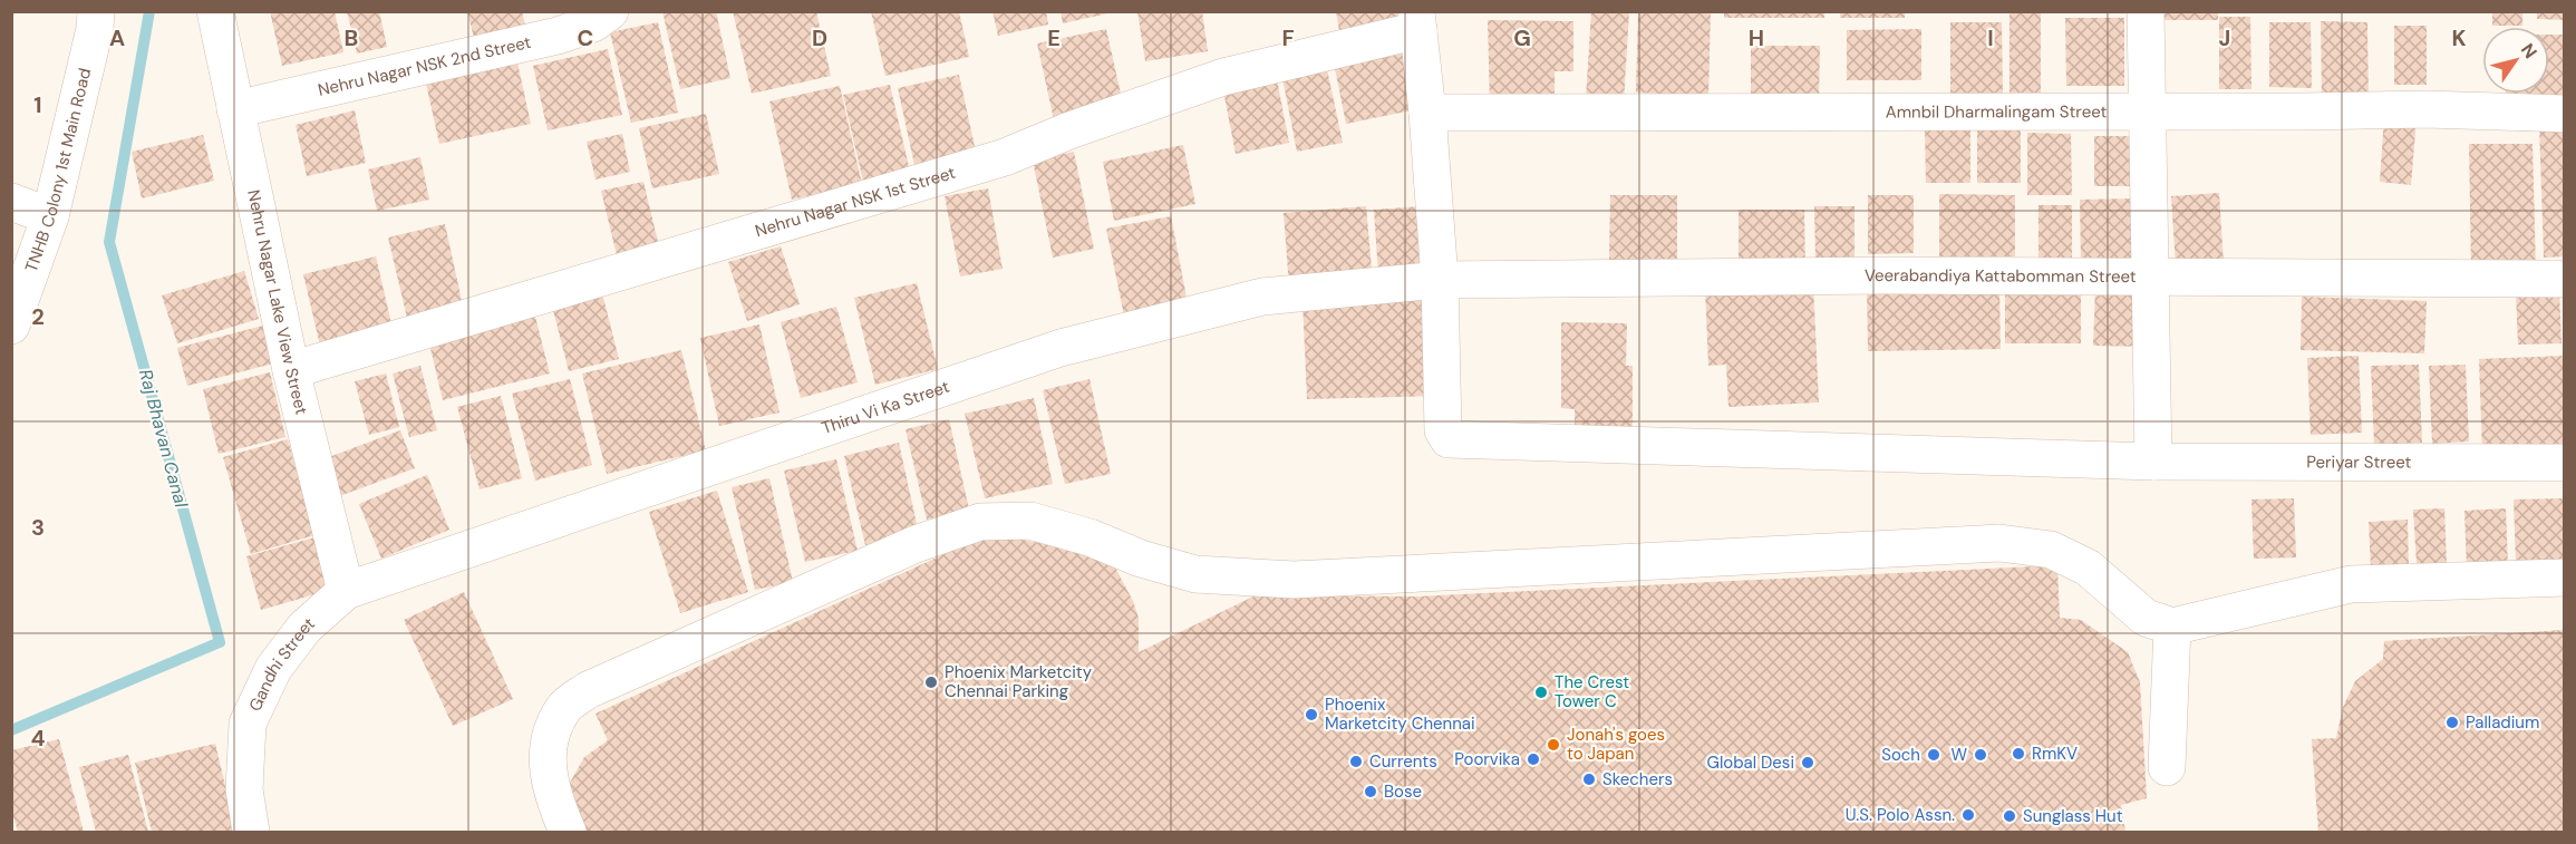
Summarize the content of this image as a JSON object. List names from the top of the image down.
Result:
{
  "streets": {
    "street": [
      "Nehru Nagar NSK 2nd Street",
      "Amnbil Dharmalingam Street",
      "TNHB Colony 1st Main Road",
      "Nehru Nagar NSK 1st Street",
      "Veerabandiya Kattabomman Street",
      "Nehru Nagar Lake View Street",
      "Thiru Vi Ka Street",
      "Periyar Street",
      "Gandhi Street"
    ]
  },
  "crossings": [
    ["Nehru Nagar NSK 2nd Street", "Nehru Nagar Lake View Street"],
    ["Nehru Nagar NSK 1st Street", "Nehru Nagar Lake View Street"],
    ["Veerabandiya Kattabomman Street", "Thiru Vi Ka Street"],
    ["Veerabandiya Kattabomman Street", "Periyar Street"],
    ["Nehru Nagar Lake View Street", "Thiru Vi Ka Street"],
    ["Nehru Nagar Lake View Street", "Gandhi Street"],
    ["Thiru Vi Ka Street", "Periyar Street"],
    ["Thiru Vi Ka Street", "Gandhi Street"]
  ],
  "water": ["Raj Bhavan Canal"],
  "places": [
    "Phoenix Marketcity Chennai Parking",
    "The Crest Tower C",
    "Phoenix Marketcity Chennai",
    "Palladium",
    "Jonah's goes to Japan",
    "RmKV",
    "Soch",
    "W",
    "Poorvika",
    "Currents",
    "Global Desi",
    "Skechers",
    "Bose",
    "U.S. Polo Assn.",
    "Sunglass Hut"
  ],
  "north": "top right",
  "grid": {
    "columns": [
      "A",
      "B",
      "C",
      "D",
      "E",
      "F",
      "G",
      "H",
      "I",
      "J",
      "K"
    ],
    "rows": [
      "1",
      "2",
      "3",
      "4"
    ]
  }
}
